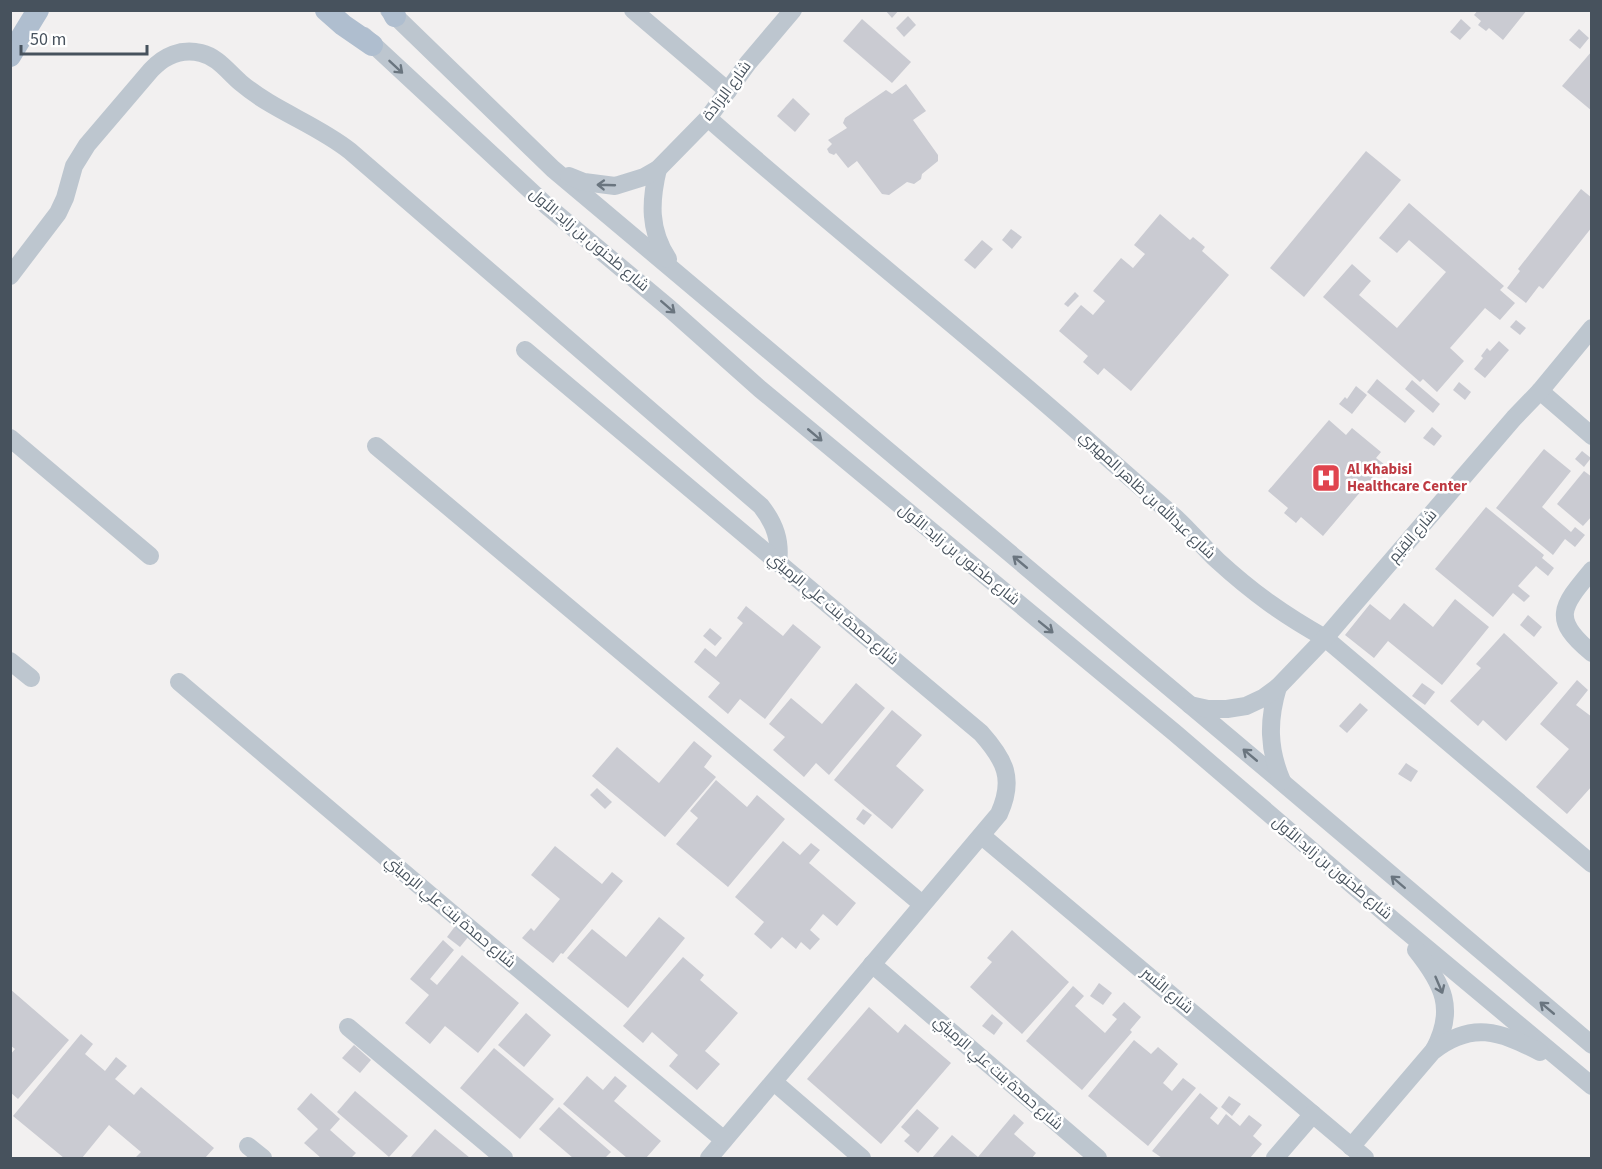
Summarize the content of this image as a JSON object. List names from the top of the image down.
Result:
{
  "streets": {
    "street": [
      "شارع الإرَادة",
      "شارع طحنون بن زايد الأول",
      "شارع عبدالله بن ظاهر المهيري",
      "شارع القِيَم",
      "شارع حمدة بنت علي الرميثي",
      "شارع النَّسر"
    ]
  },
  "crossings": [
    ["شارع الإرَادة", "شارع طحنون بن زايد الأول"],
    ["شارع الإرَادة", "شارع عبدالله بن ظاهر المهيري"],
    ["شارع طحنون بن زايد الأول", "شارع القِيَم"],
    ["شارع طحنون بن زايد الأول", "شارع النَّسر"],
    ["شارع عبدالله بن ظاهر المهيري", "شارع القِيَم"],
    ["شارع حمدة بنت علي الرميثي", "شارع النَّسر"]
  ],
  "places": {
    "hospital": ["Al Khabisi Healthcare Center"]
  },
  "scale_bar": "50 m"
}
